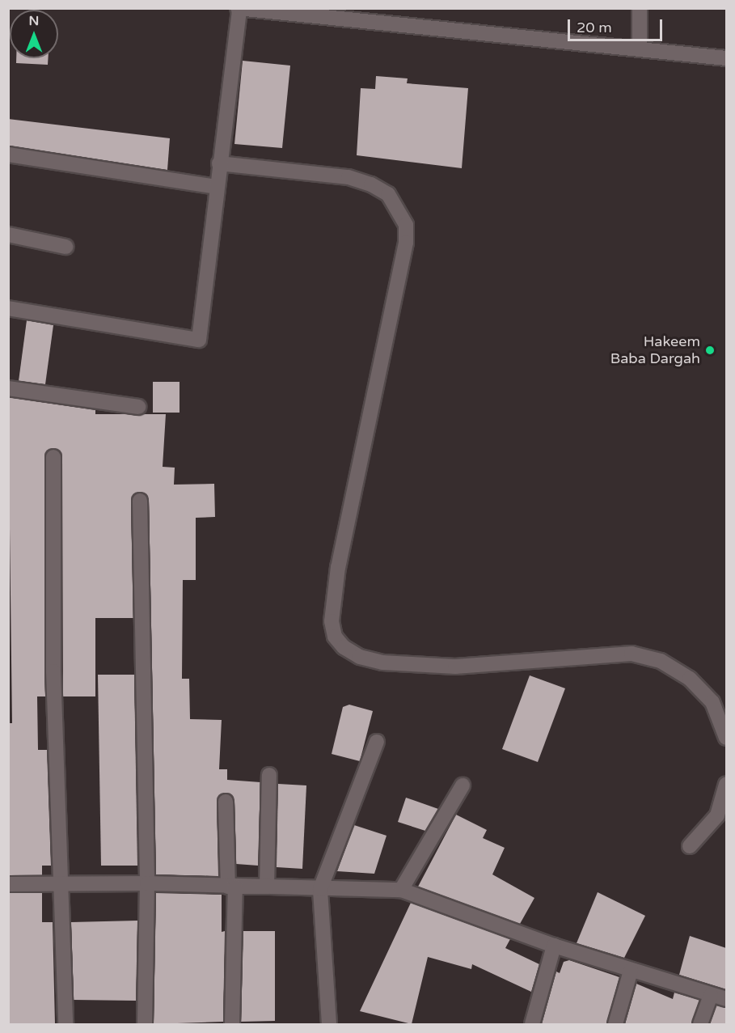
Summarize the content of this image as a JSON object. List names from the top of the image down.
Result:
{
  "places": ["Hakeem Baba Dargah"],
  "scale_bar": "20 m",
  "north": "top"
}
